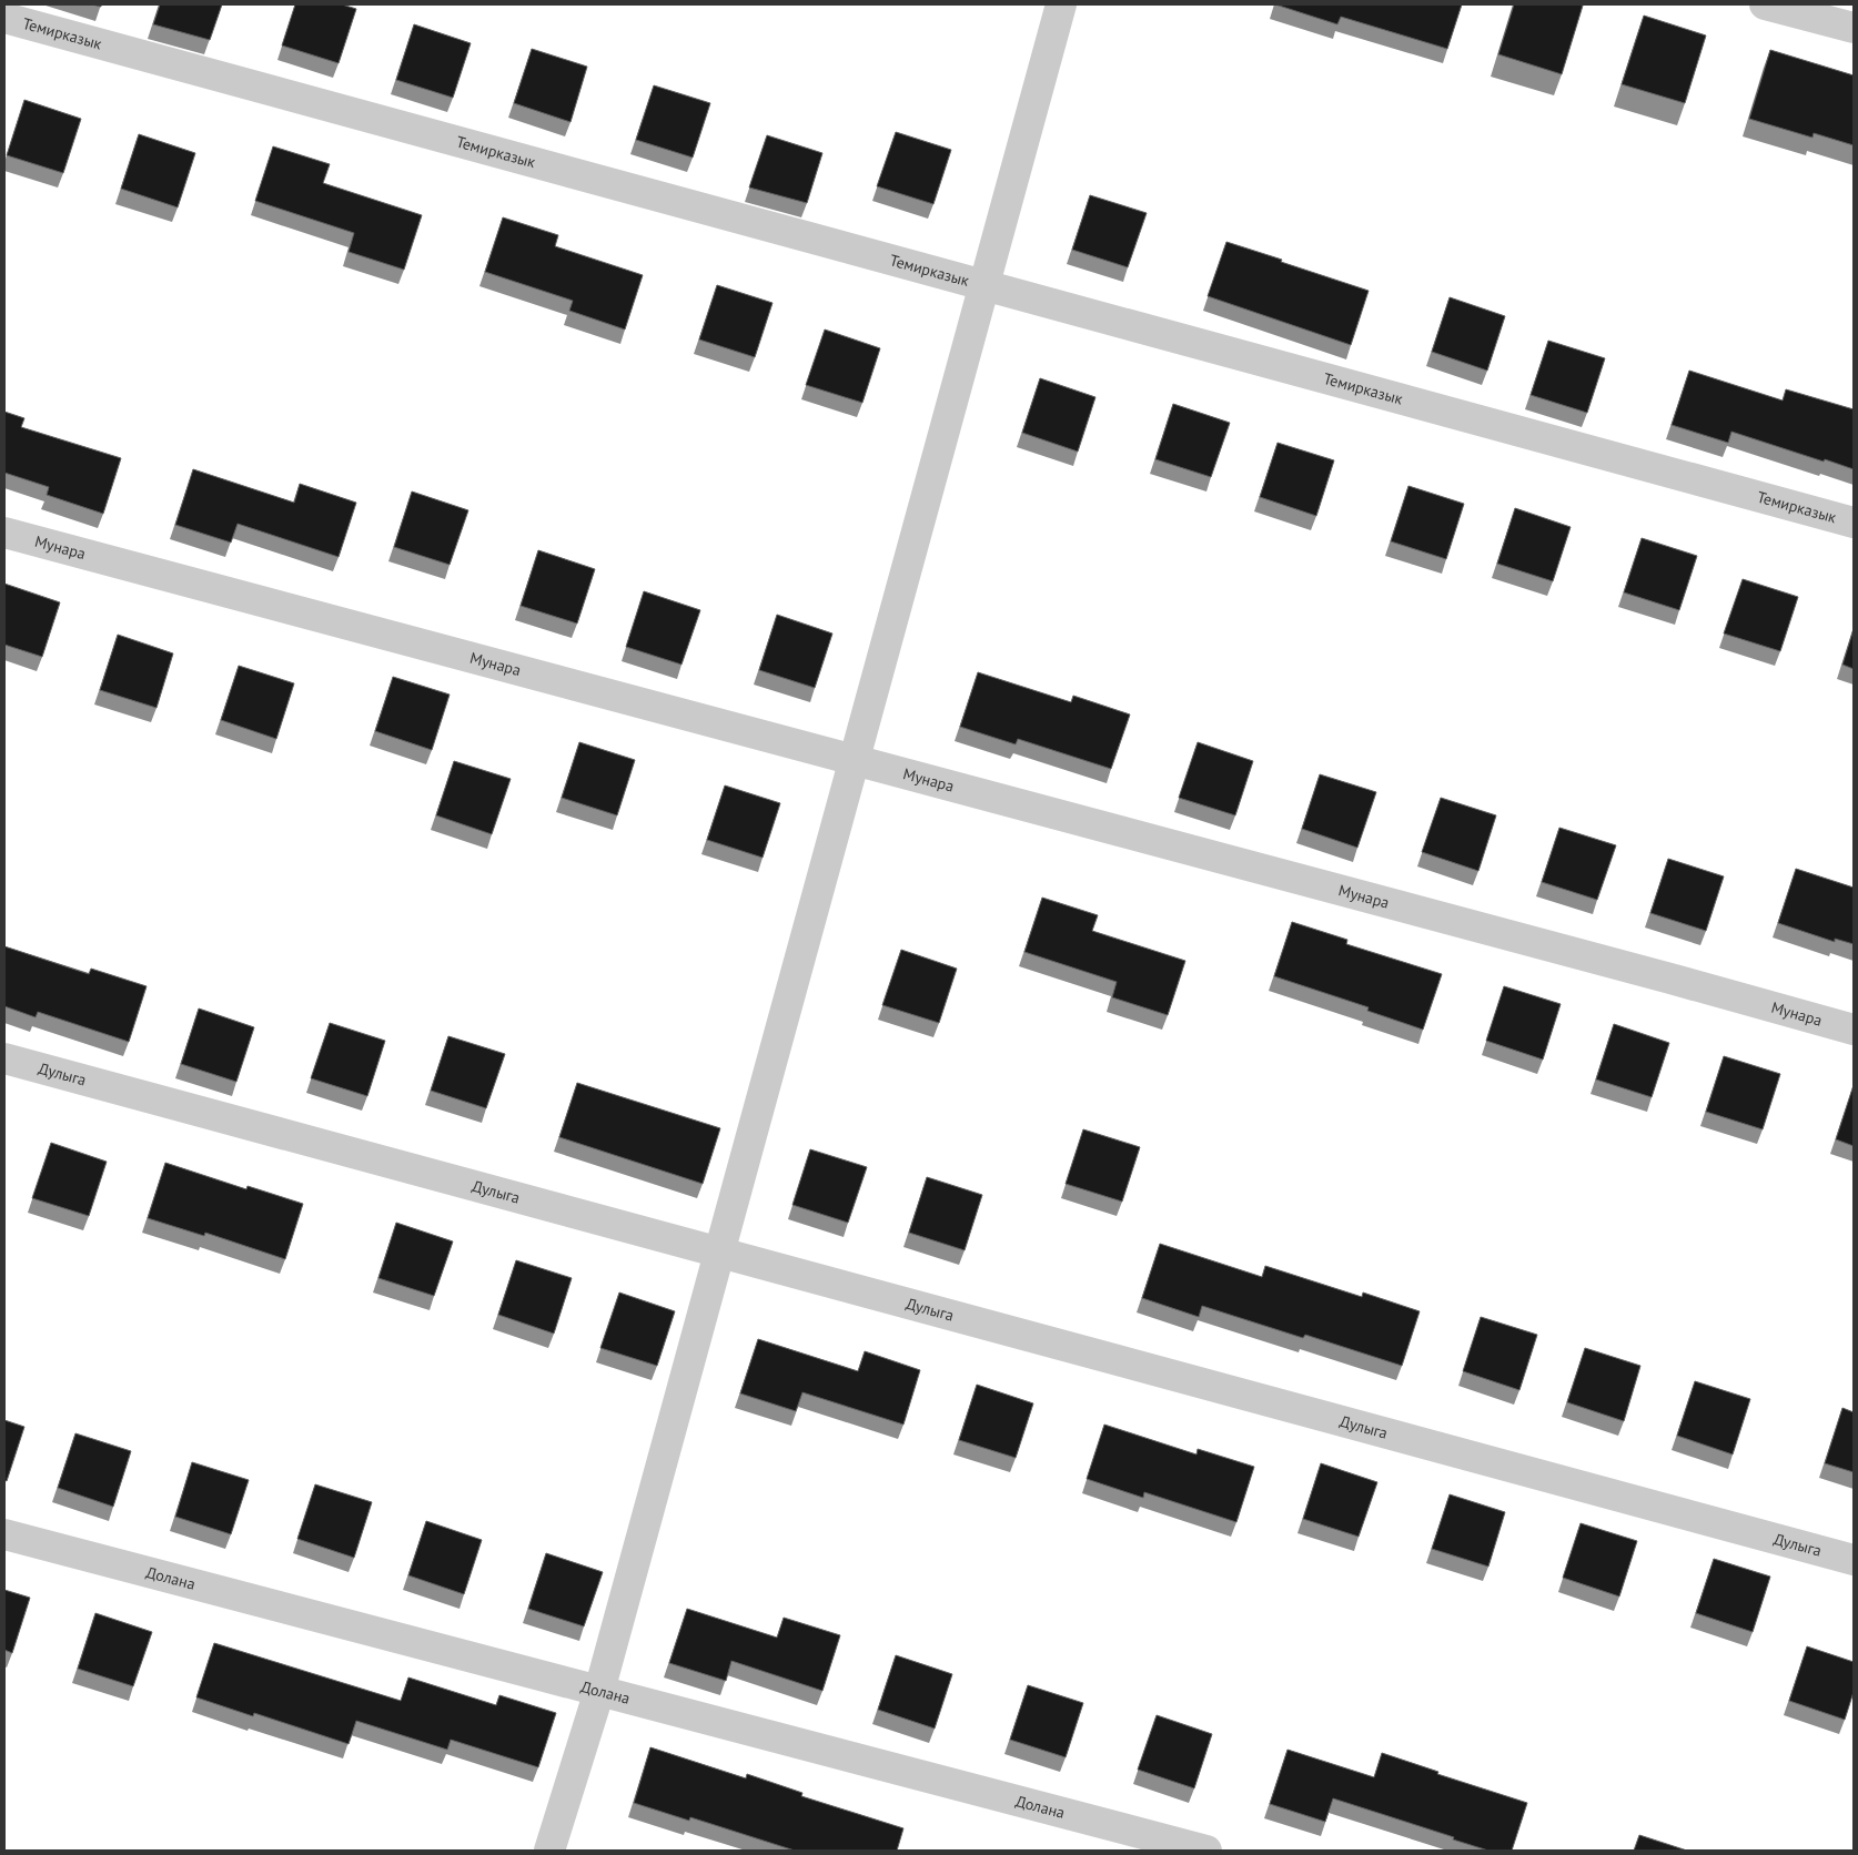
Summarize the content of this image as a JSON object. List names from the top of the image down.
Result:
{
  "streets": {
    "street": [
      "Темирказык",
      "Мунара",
      "Дулыга",
      "Долана"
    ]
  }
}
